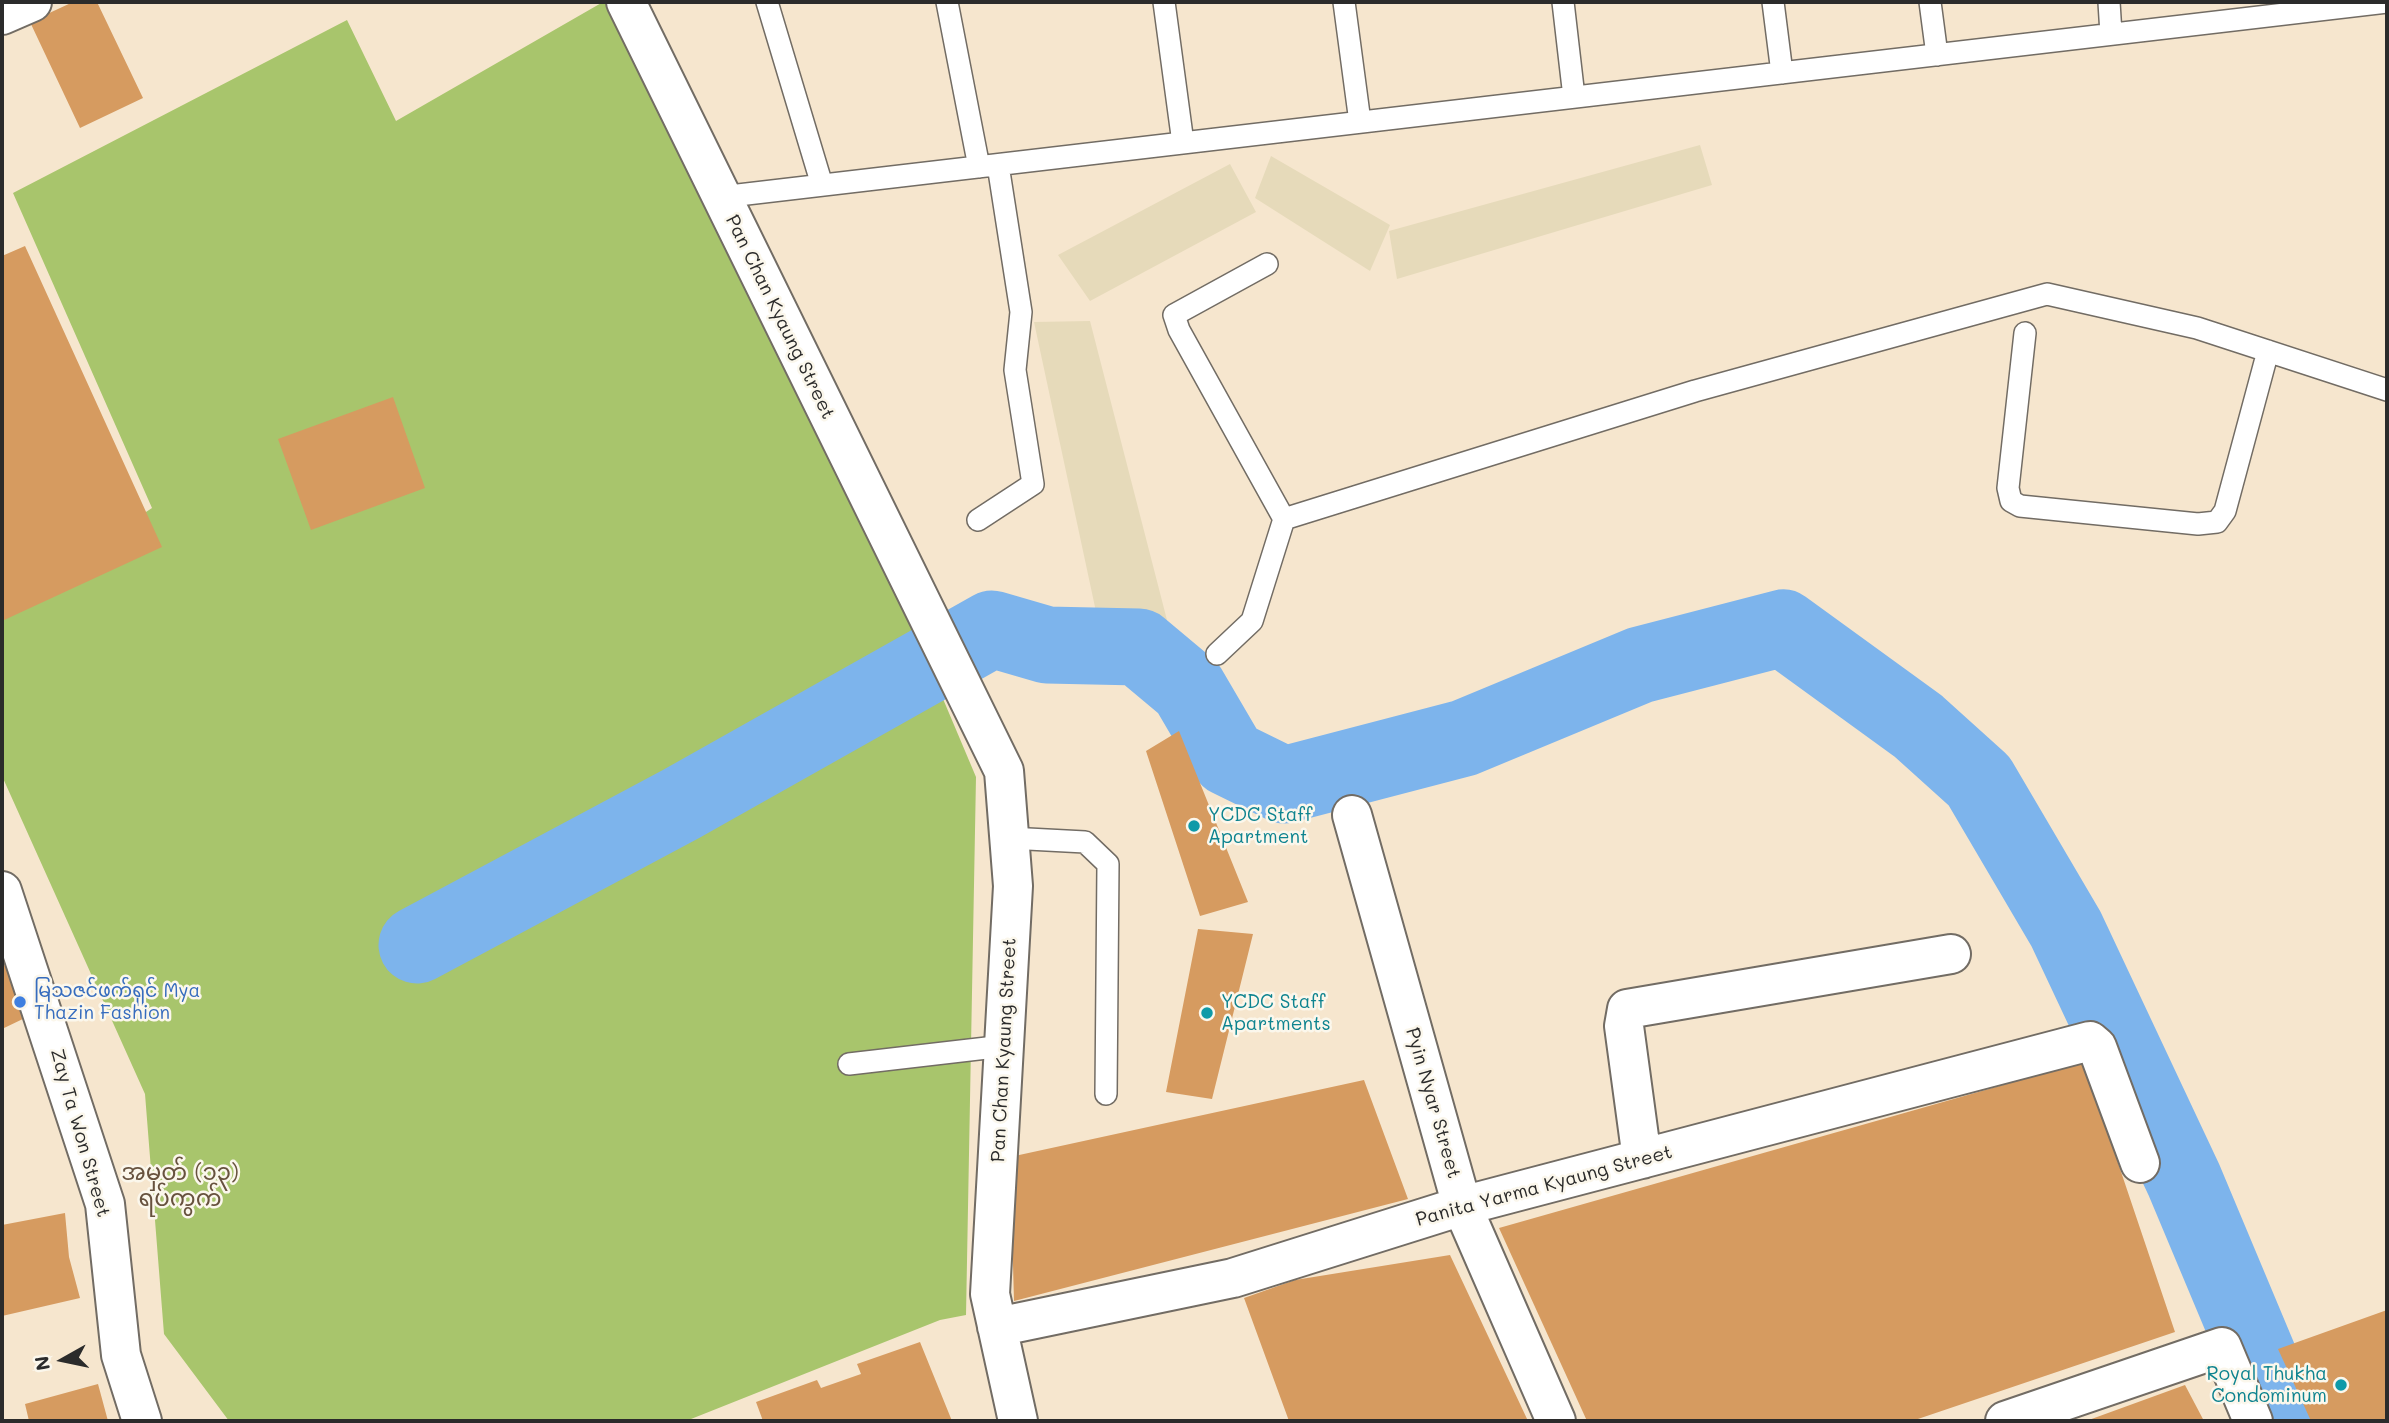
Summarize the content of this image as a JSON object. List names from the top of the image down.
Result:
{
  "streets": {
    "street": [
      "Pan Chan Kyaung Street",
      "Pyin Nyar Street",
      "Zay Ta Won Street",
      "Panita Yarma Kyaung Street"
    ]
  },
  "crossings": [
    ["Pan Chan Kyaung Street", "Panita Yarma Kyaung Street"],
    ["Pyin Nyar Street", "Panita Yarma Kyaung Street"]
  ],
  "districts": ["အမှတ် (၁၃) ရပ်ကွက်"],
  "places": [
    "YCDC Staff Apartment",
    "မြသဇင်ဖက်ရှင် Mya Thazin Fashion",
    "YCDC Staff Apartments",
    "Royal Thukha Condominum"
  ],
  "north": "left"
}
